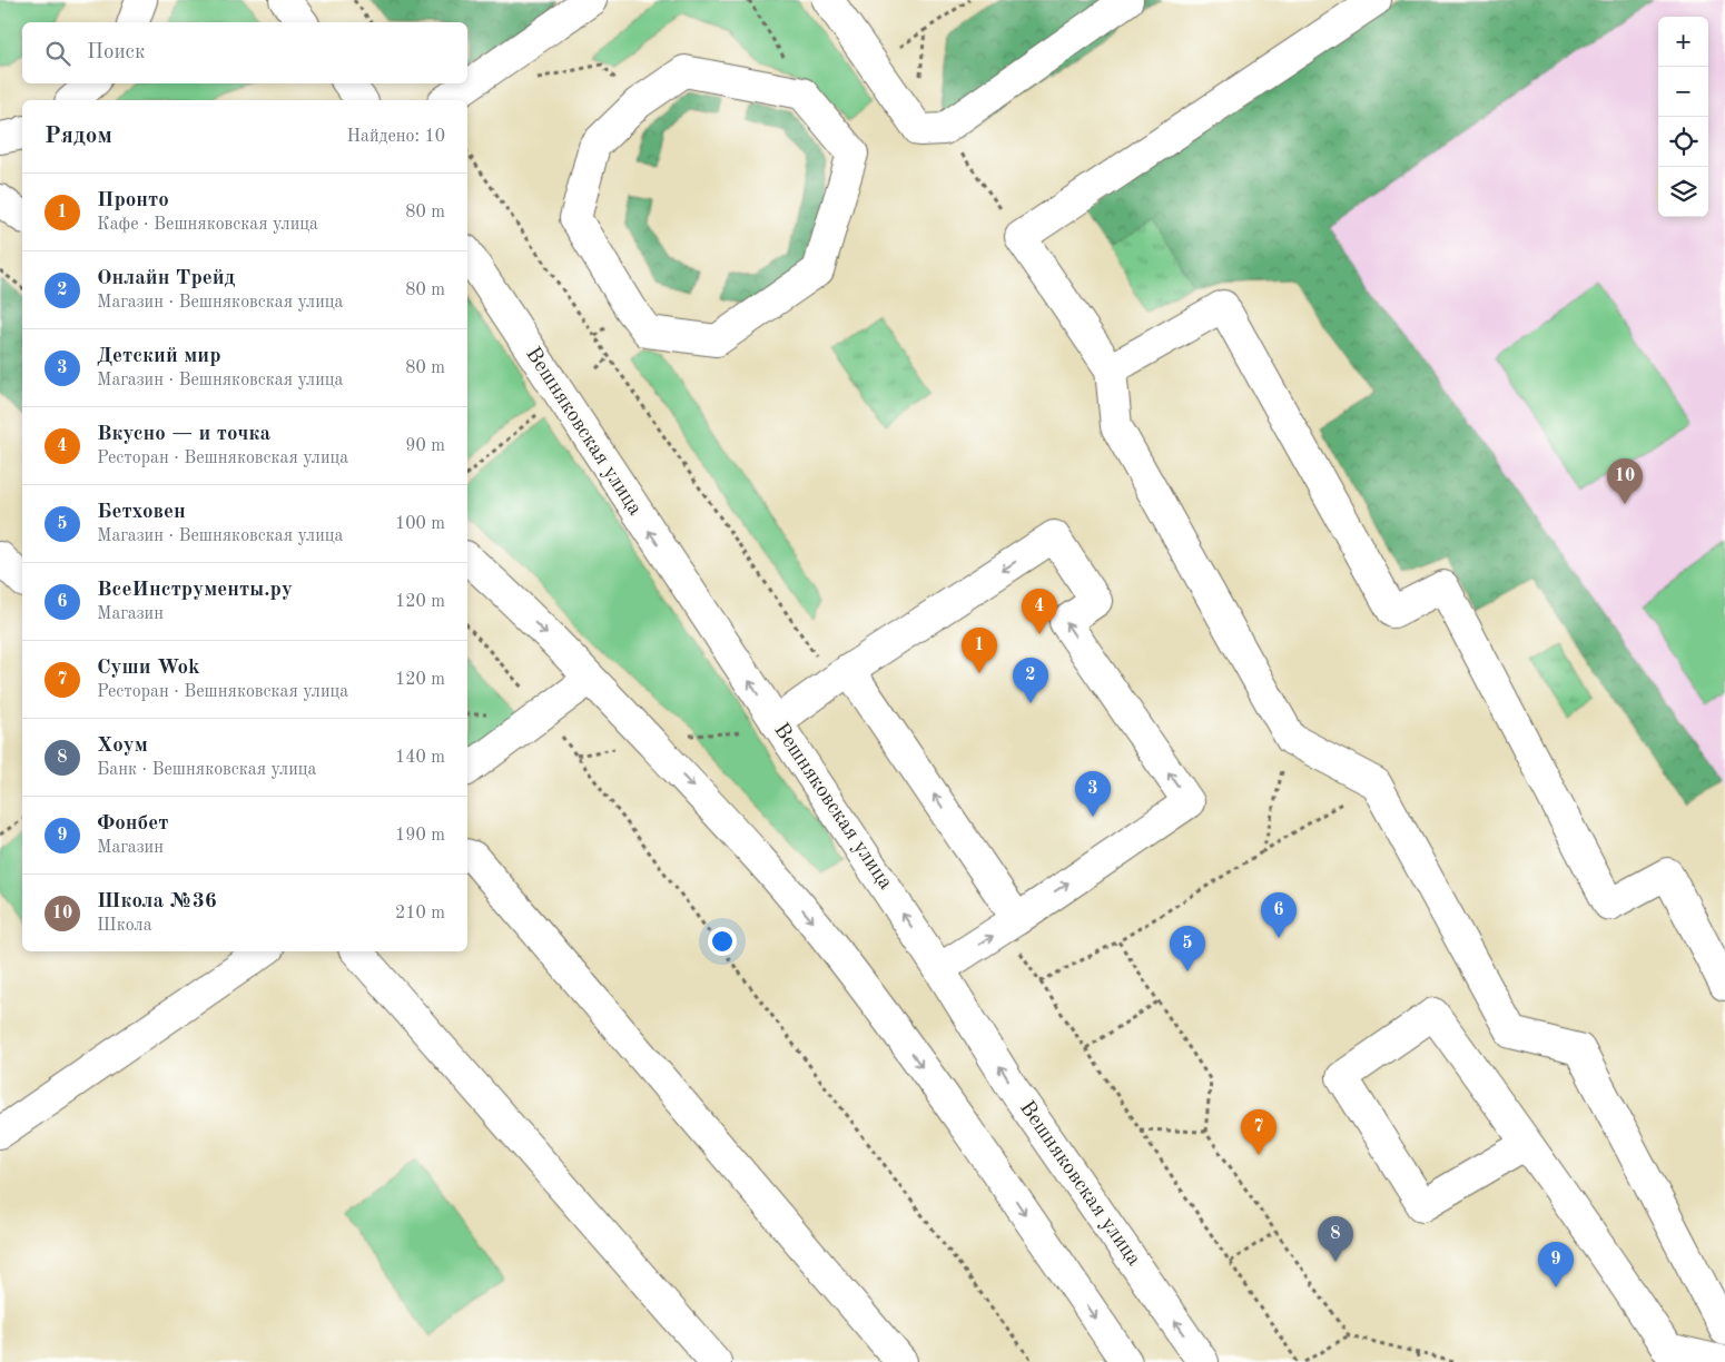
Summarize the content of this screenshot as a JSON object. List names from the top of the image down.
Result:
{
  "streets": {
    "street": ["Вешняковская улица"]
  },
  "page": {
    "map_buttons": ["+", "−"],
    "search": "Поиск",
    "heading": ["Рядом", "Найдено: 10"],
    "list": [
      {
        "mark": "1",
        "name": "Пронто",
        "note": "Кафе · Вешняковская улица",
        "value": "80 m"
      },
      {
        "mark": "2",
        "name": "Онлайн Трейд",
        "note": "Магазин · Вешняковская улица",
        "value": "80 m"
      },
      {
        "mark": "3",
        "name": "Детский мир",
        "note": "Магазин · Вешняковская улица",
        "value": "80 m"
      },
      {
        "mark": "4",
        "name": "Вкусно — и точка",
        "note": "Ресторан · Вешняковская улица",
        "value": "90 m"
      },
      {
        "mark": "5",
        "name": "Бетховен",
        "note": "Магазин · Вешняковская улица",
        "value": "100 m"
      },
      {
        "mark": "6",
        "name": "ВсеИнструменты.ру",
        "note": "Магазин",
        "value": "120 m"
      },
      {
        "mark": "7",
        "name": "Суши Wok",
        "note": "Ресторан · Вешняковская улица",
        "value": "120 m"
      },
      {
        "mark": "8",
        "name": "Хоум",
        "note": "Банк · Вешняковская улица",
        "value": "140 m"
      },
      {
        "mark": "9",
        "name": "Фонбет",
        "note": "Магазин",
        "value": "190 m"
      },
      {
        "mark": "10",
        "name": "Школа №36",
        "note": "Школа",
        "value": "210 m"
      }
    ],
    "pins": [
      "10",
      "4",
      "1",
      "2",
      "3",
      "6",
      "5",
      "7",
      "8",
      "9"
    ]
  }
}
